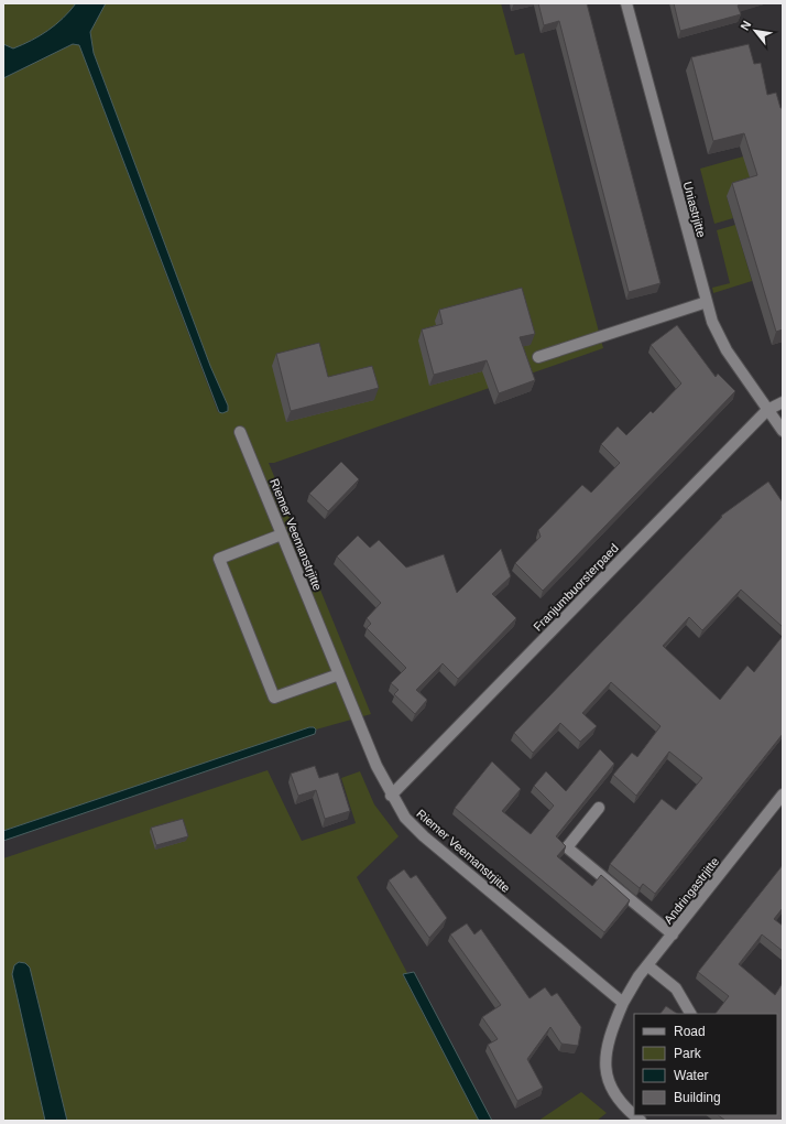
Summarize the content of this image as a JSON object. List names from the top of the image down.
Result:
{
  "streets": {
    "street": [
      "Uniastrjitte",
      "Riemer Veemanstrjitte",
      "Franjumbuorsterpaed",
      "Andringastrjitte"
    ]
  },
  "crossings": [
    ["Uniastrjitte", "Franjumbuorsterpaed"],
    ["Riemer Veemanstrjitte", "Franjumbuorsterpaed"],
    ["Riemer Veemanstrjitte", "Andringastrjitte"]
  ],
  "legend": [
    "Road",
    "Park",
    "Water",
    "Building"
  ],
  "north": "top left"
}
